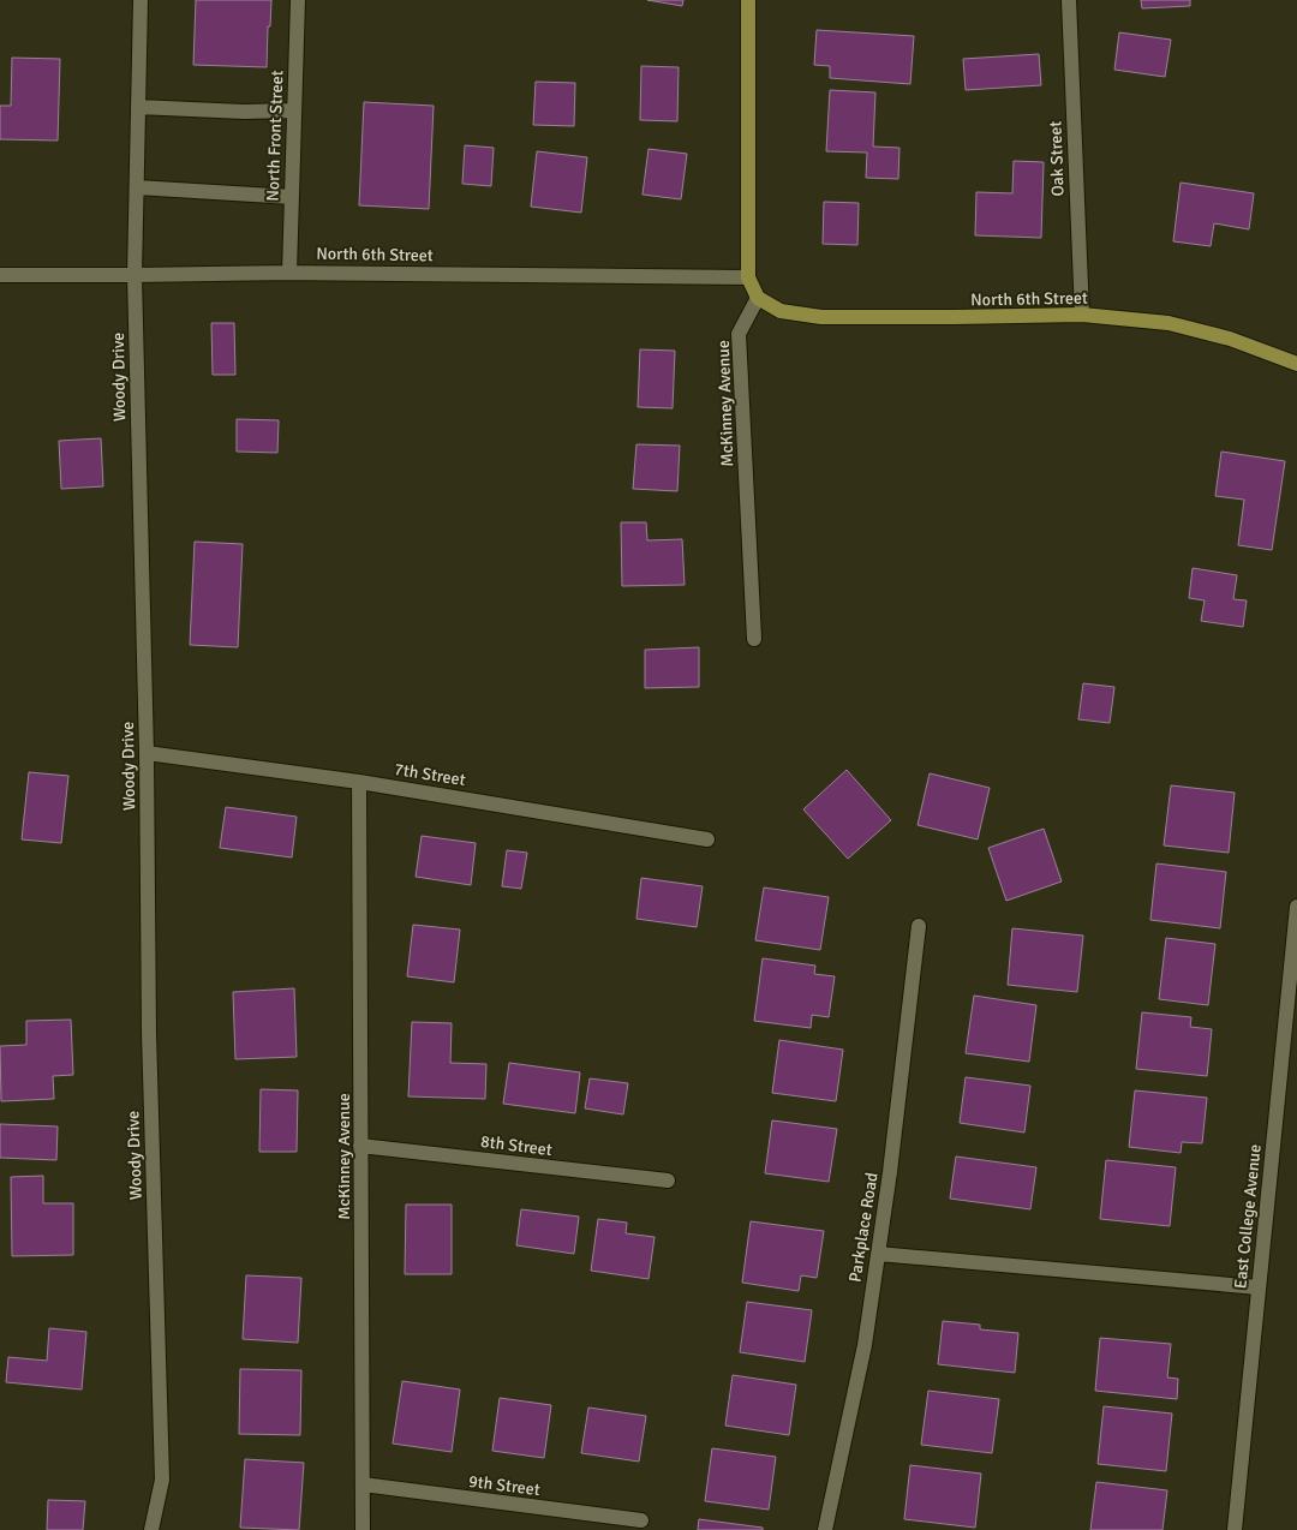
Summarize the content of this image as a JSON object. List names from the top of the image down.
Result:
{
  "streets": {
    "main road": ["North 6th Street"],
    "street": [
      "North Front Street",
      "Oak Street",
      "Woody Drive",
      "McKinney Avenue",
      "7th Street",
      "8th Street",
      "East College Avenue",
      "Parkplace Road",
      "9th Street"
    ]
  },
  "crossings": [
    ["North Front Street", "North 6th Street"],
    ["Oak Street", "North 6th Street"],
    ["North 6th Street", "Woody Drive"],
    ["North 6th Street", "McKinney Avenue"],
    ["Woody Drive", "7th Street"],
    ["McKinney Avenue", "7th Street"],
    ["McKinney Avenue", "8th Street"],
    ["McKinney Avenue", "9th Street"]
  ]
}
